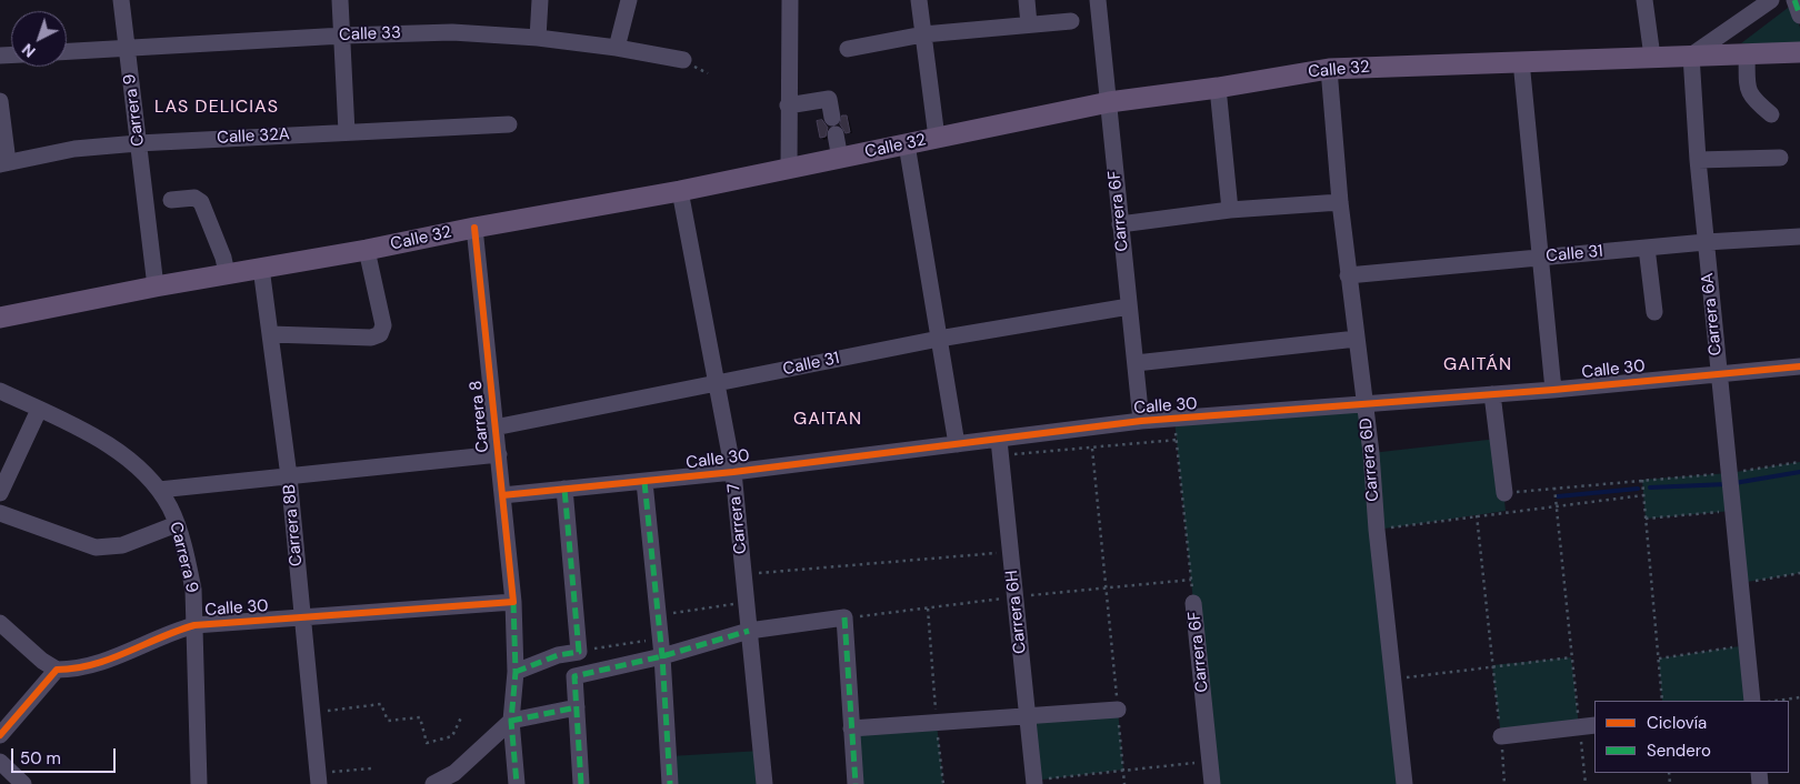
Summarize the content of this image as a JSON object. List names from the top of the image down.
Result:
{
  "streets": {
    "main road": ["Calle 32"],
    "street": [
      "Calle 33",
      "Carrera 9",
      "Calle 32A",
      "Carrera 6F",
      "Calle 31",
      "Carrera 6A",
      "Calle 30",
      "Carrera 8",
      "Carrera 6D",
      "Carrera 7",
      "Carrera 8B",
      "Carrera 6H"
    ]
  },
  "crossings": [
    ["Calle 33", "Carrera 9"],
    ["Calle 32", "Carrera 9"],
    ["Calle 32", "Carrera 6F"],
    ["Calle 32", "Carrera 6A"],
    ["Calle 32", "Carrera 8"],
    ["Calle 32", "Carrera 6D"],
    ["Calle 32", "Carrera 7"],
    ["Calle 32", "Carrera 8B"],
    ["Carrera 9", "Calle 32A"],
    ["Carrera 9", "Calle 30"],
    ["Carrera 6F", "Calle 31"],
    ["Carrera 6F", "Calle 30"],
    ["Calle 31", "Carrera 6A"],
    ["Calle 31", "Carrera 8"],
    ["Calle 31", "Carrera 6D"],
    ["Calle 31", "Carrera 7"],
    ["Carrera 6A", "Calle 30"],
    ["Calle 30", "Carrera 8"],
    ["Calle 30", "Carrera 6D"],
    ["Calle 30", "Carrera 7"],
    ["Calle 30", "Carrera 8B"],
    ["Calle 30", "Carrera 6H"]
  ],
  "districts": ["LAS DELICIAS", "GAITÁN", "GAITAN"],
  "legend": ["Ciclovía", "Sendero"],
  "scale_bar": "50 m",
  "north": "bottom left"
}
